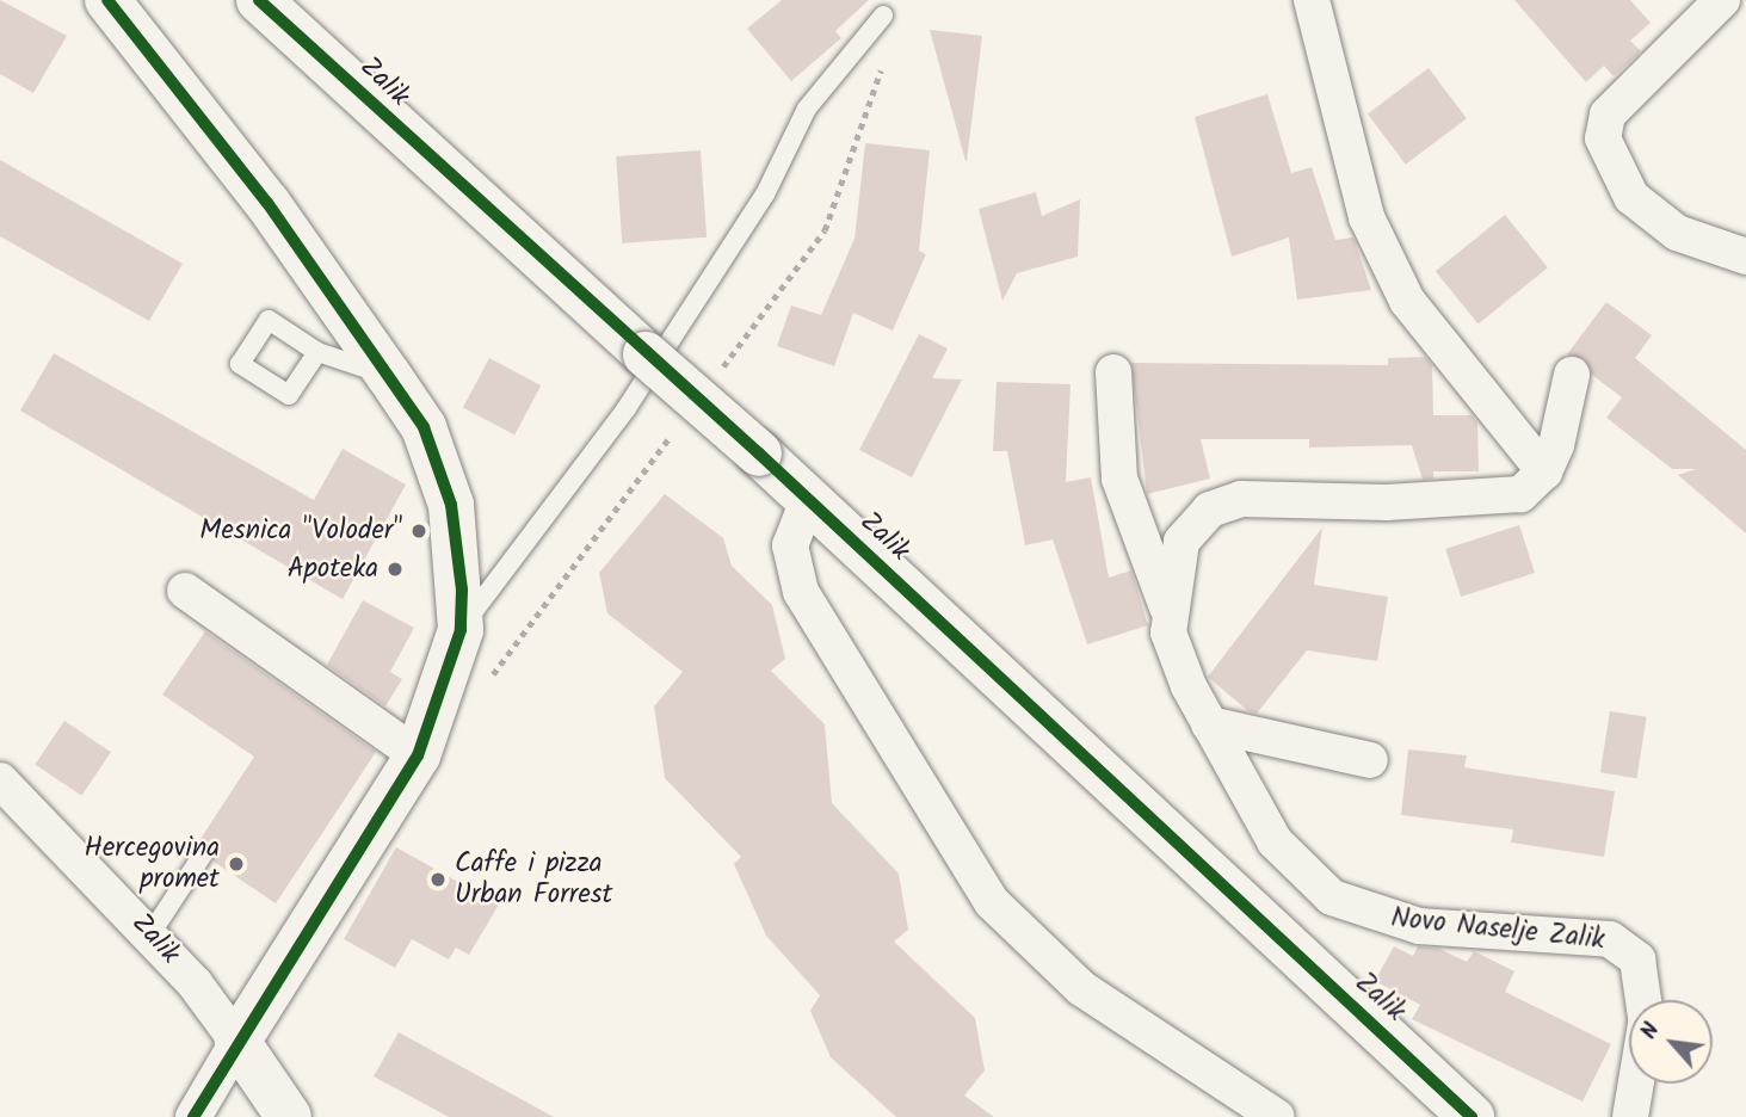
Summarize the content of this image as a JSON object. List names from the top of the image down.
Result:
{
  "streets": {
    "main road": ["Zalik"],
    "street": ["Novo Naselje Zalik"]
  },
  "places": [
    "Mesnica \"Voloder\"",
    "Apoteka",
    "Hercegovina promet",
    "Caffe i pizza Urban Forrest"
  ],
  "north": "top left"
}
